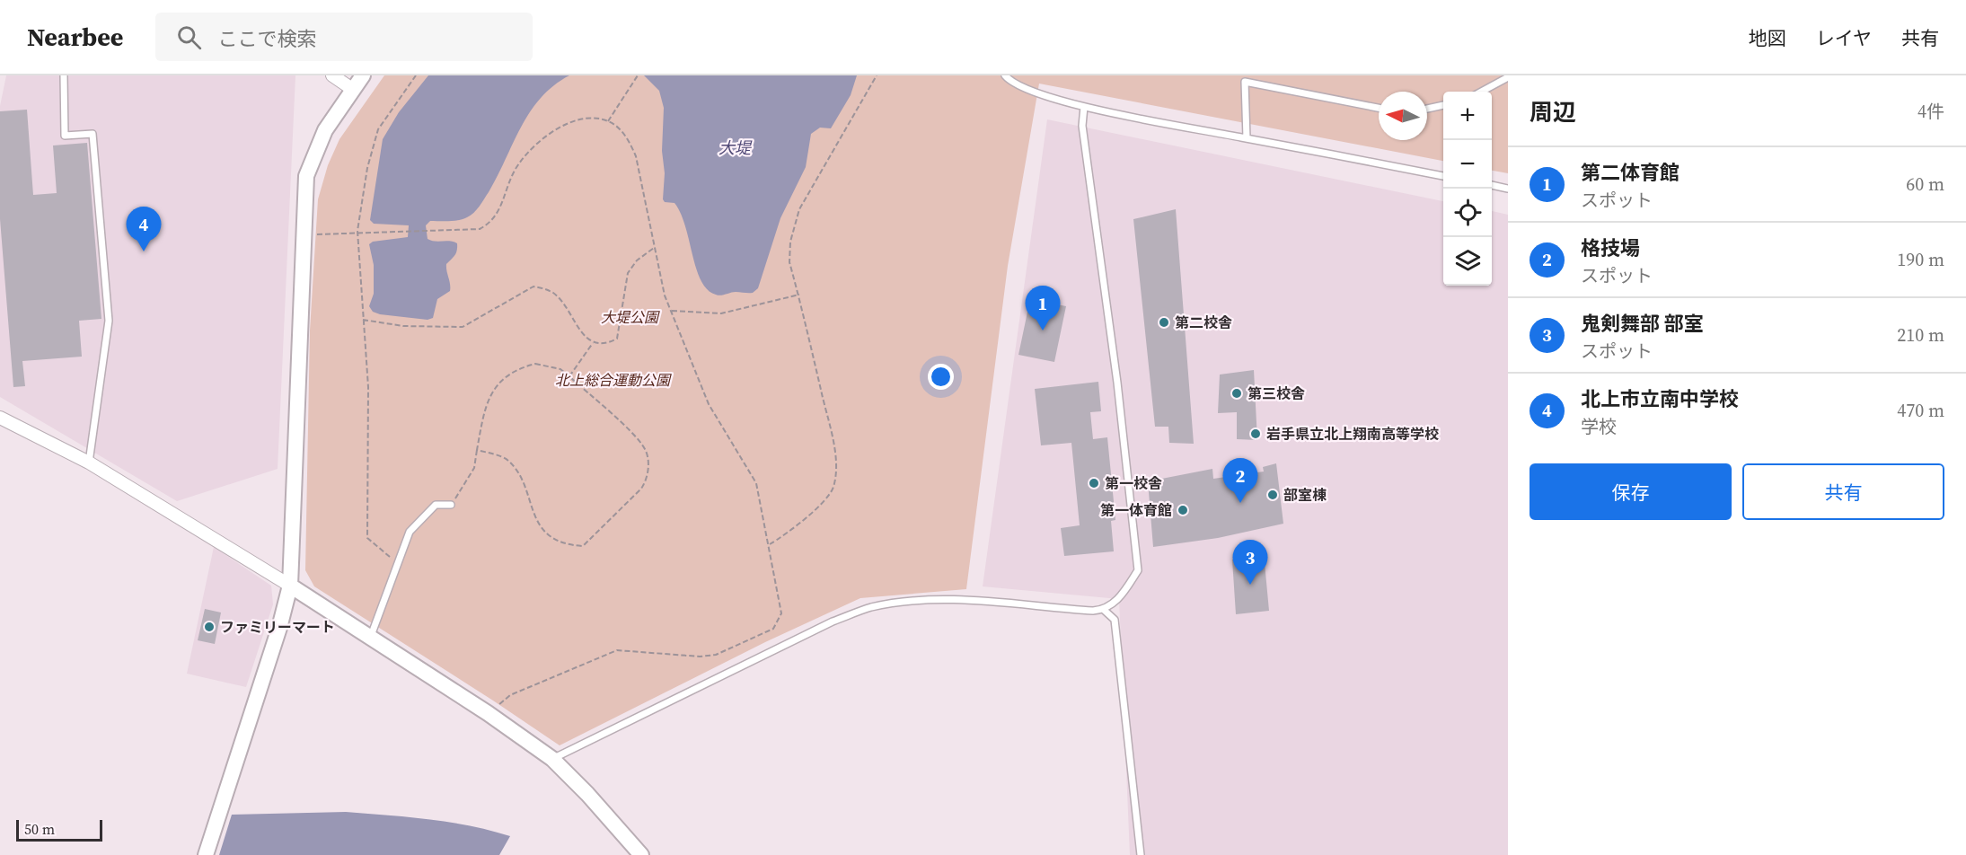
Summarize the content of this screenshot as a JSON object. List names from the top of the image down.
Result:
{
  "water": ["大堤"],
  "parks": ["大堤公園", "北上総合運動公園"],
  "places": [
    "第二校舎",
    "第三校舎",
    "岩手県立北上翔南高等学校",
    "第一校舎",
    "部室棟",
    "第一体育館",
    "ファミリーマート"
  ],
  "scale_bar": "50 m",
  "north": "left",
  "page": {
    "header": "Nearbee",
    "search": "ここで検索",
    "nav": ["地図", "レイヤ", "共有"],
    "heading": ["周辺", "4件"],
    "map_buttons": ["+", "−"],
    "list": [
      {
        "mark": "1",
        "name": "第二体育館",
        "note": "スポット",
        "value": "60 m"
      },
      {
        "mark": "2",
        "name": "格技場",
        "note": "スポット",
        "value": "190 m"
      },
      {
        "mark": "3",
        "name": "鬼剣舞部 部室",
        "note": "スポット",
        "value": "210 m"
      },
      {
        "mark": "4",
        "name": "北上市立南中学校",
        "note": "学校",
        "value": "470 m"
      }
    ],
    "pins": [
      "4",
      "1",
      "2",
      "3"
    ],
    "buttons": ["保存", "共有"],
    "scale": "50 m"
  }
}
